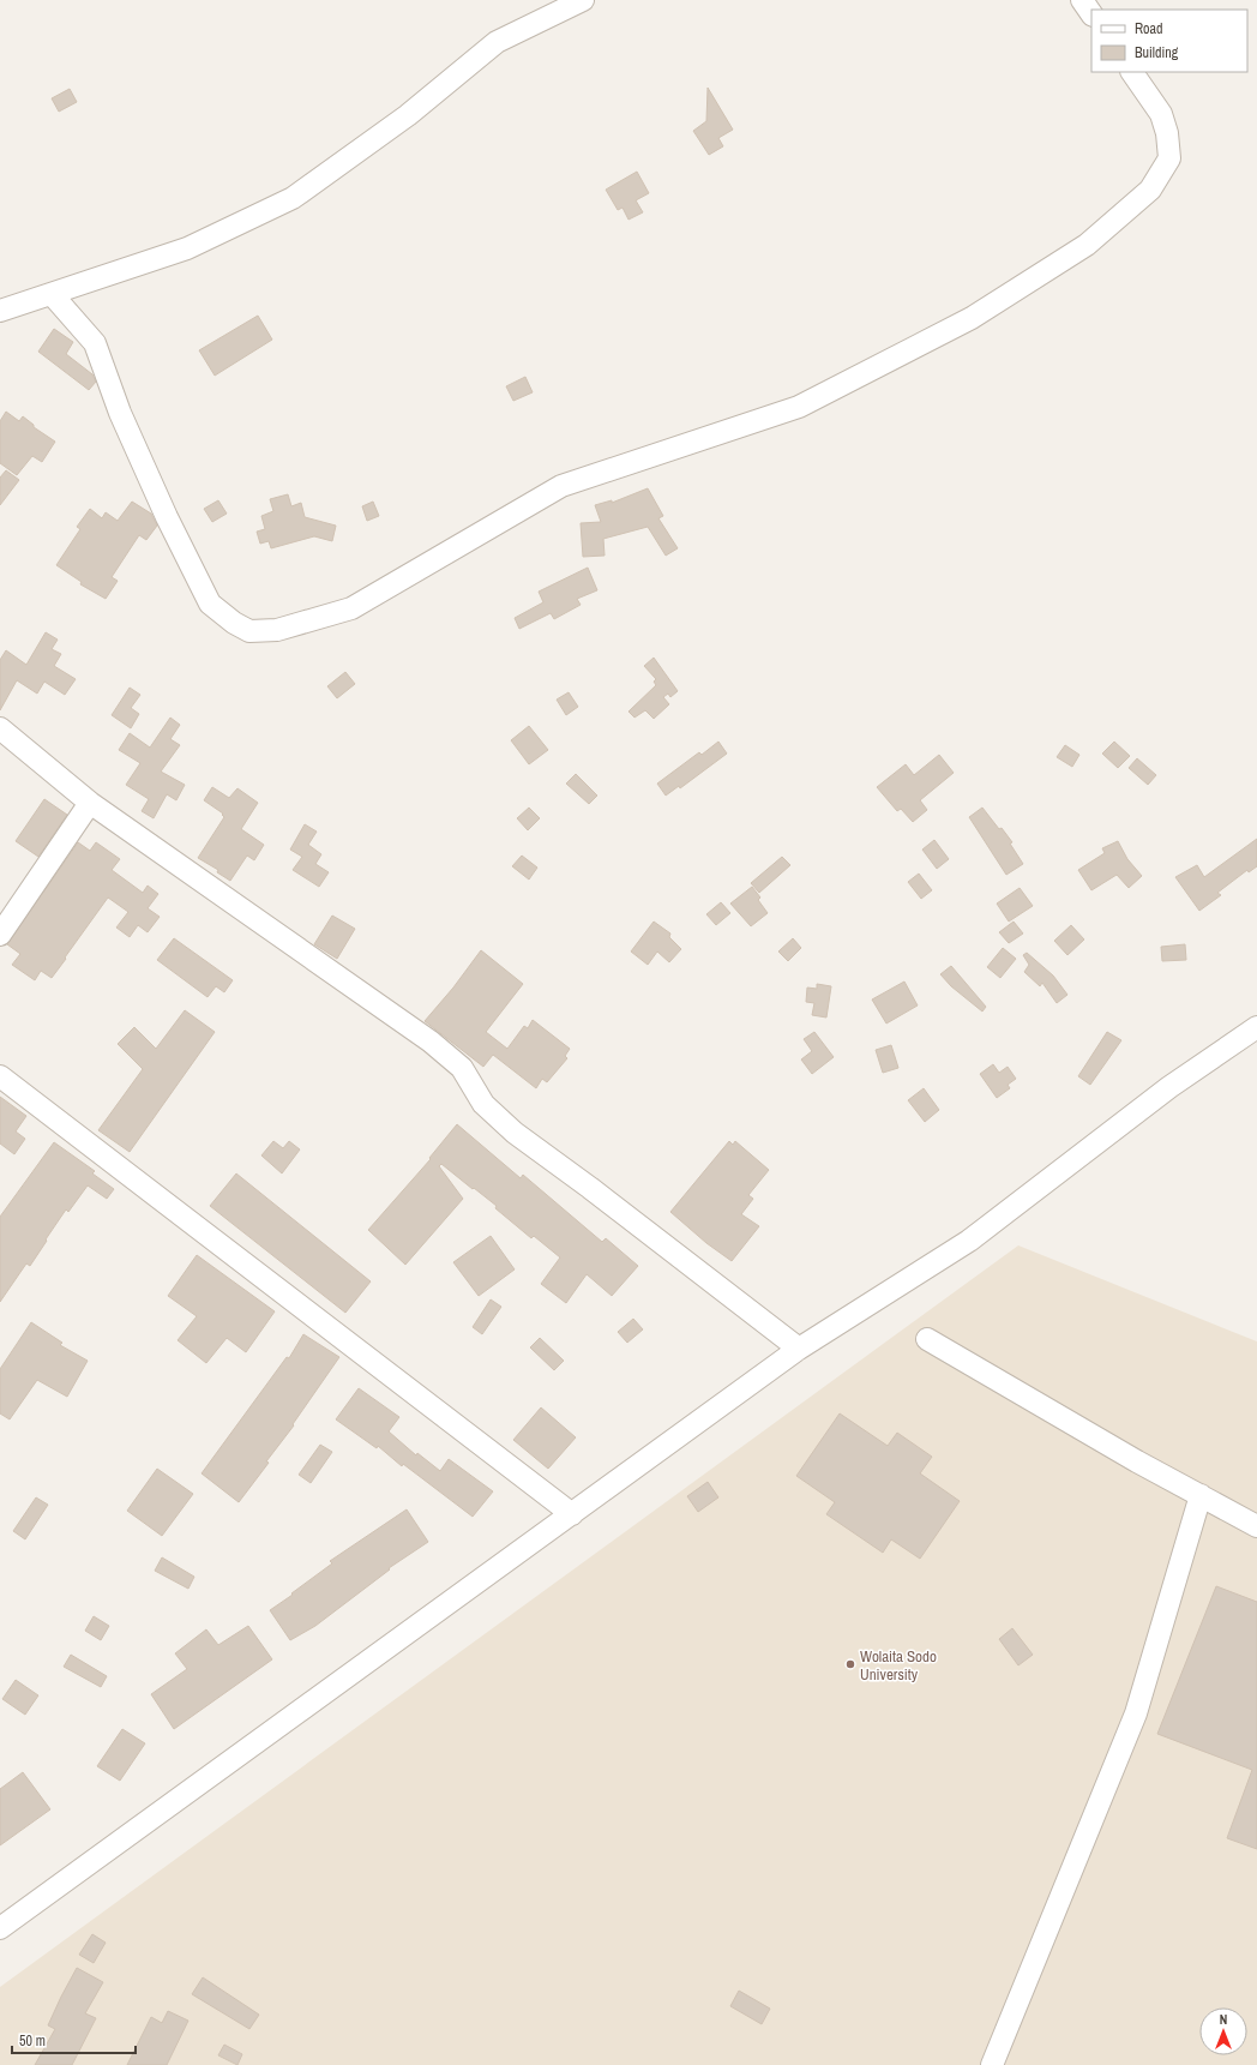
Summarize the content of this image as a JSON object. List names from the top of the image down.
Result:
{
  "places": ["Wolaita Sodo University"],
  "legend": ["Road", "Building"],
  "scale_bar": "50 m",
  "north": "top"
}
